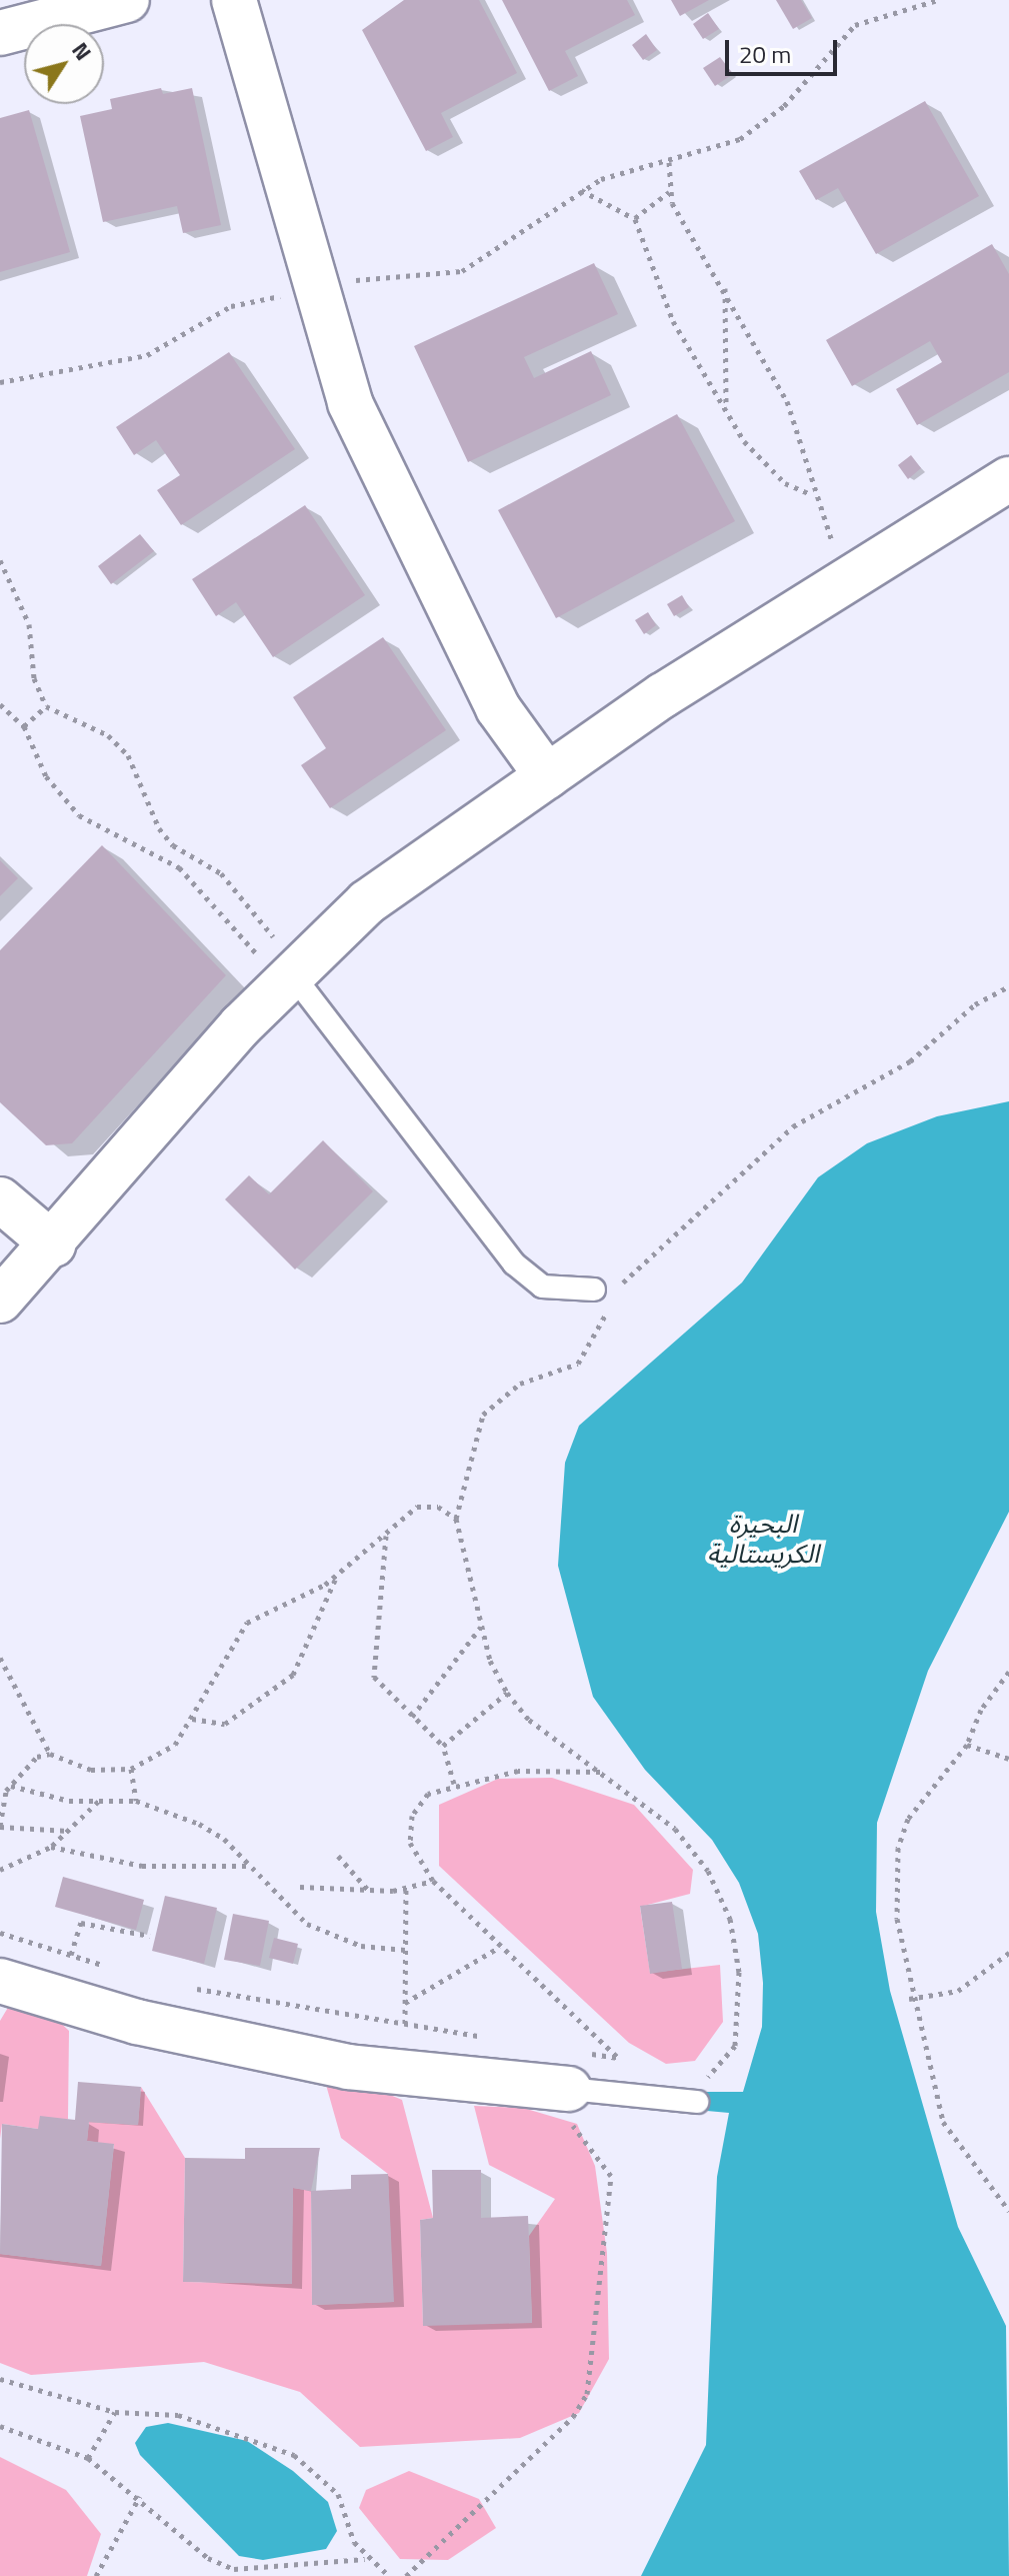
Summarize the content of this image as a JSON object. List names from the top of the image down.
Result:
{
  "water": ["البحيرة الكريستالية"],
  "scale_bar": "20 m",
  "north": "top right"
}
